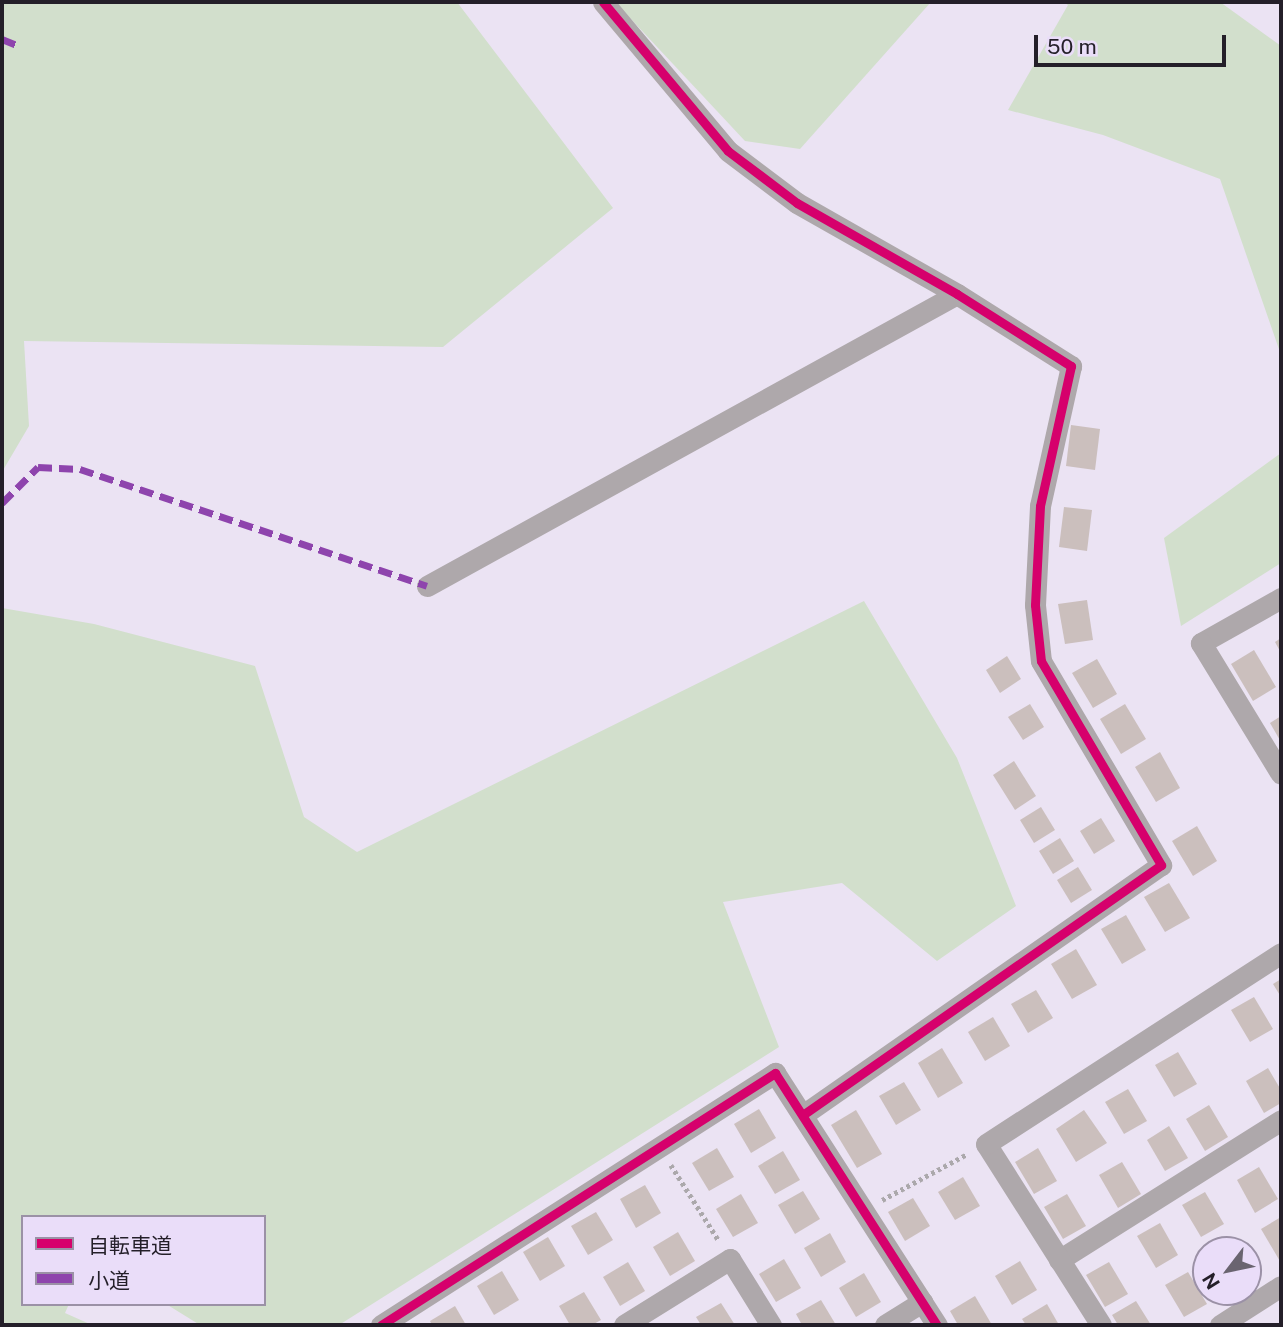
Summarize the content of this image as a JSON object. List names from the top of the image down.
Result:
{
  "legend": ["自転車道", "小道"],
  "scale_bar": "50 m",
  "north": "bottom left"
}
